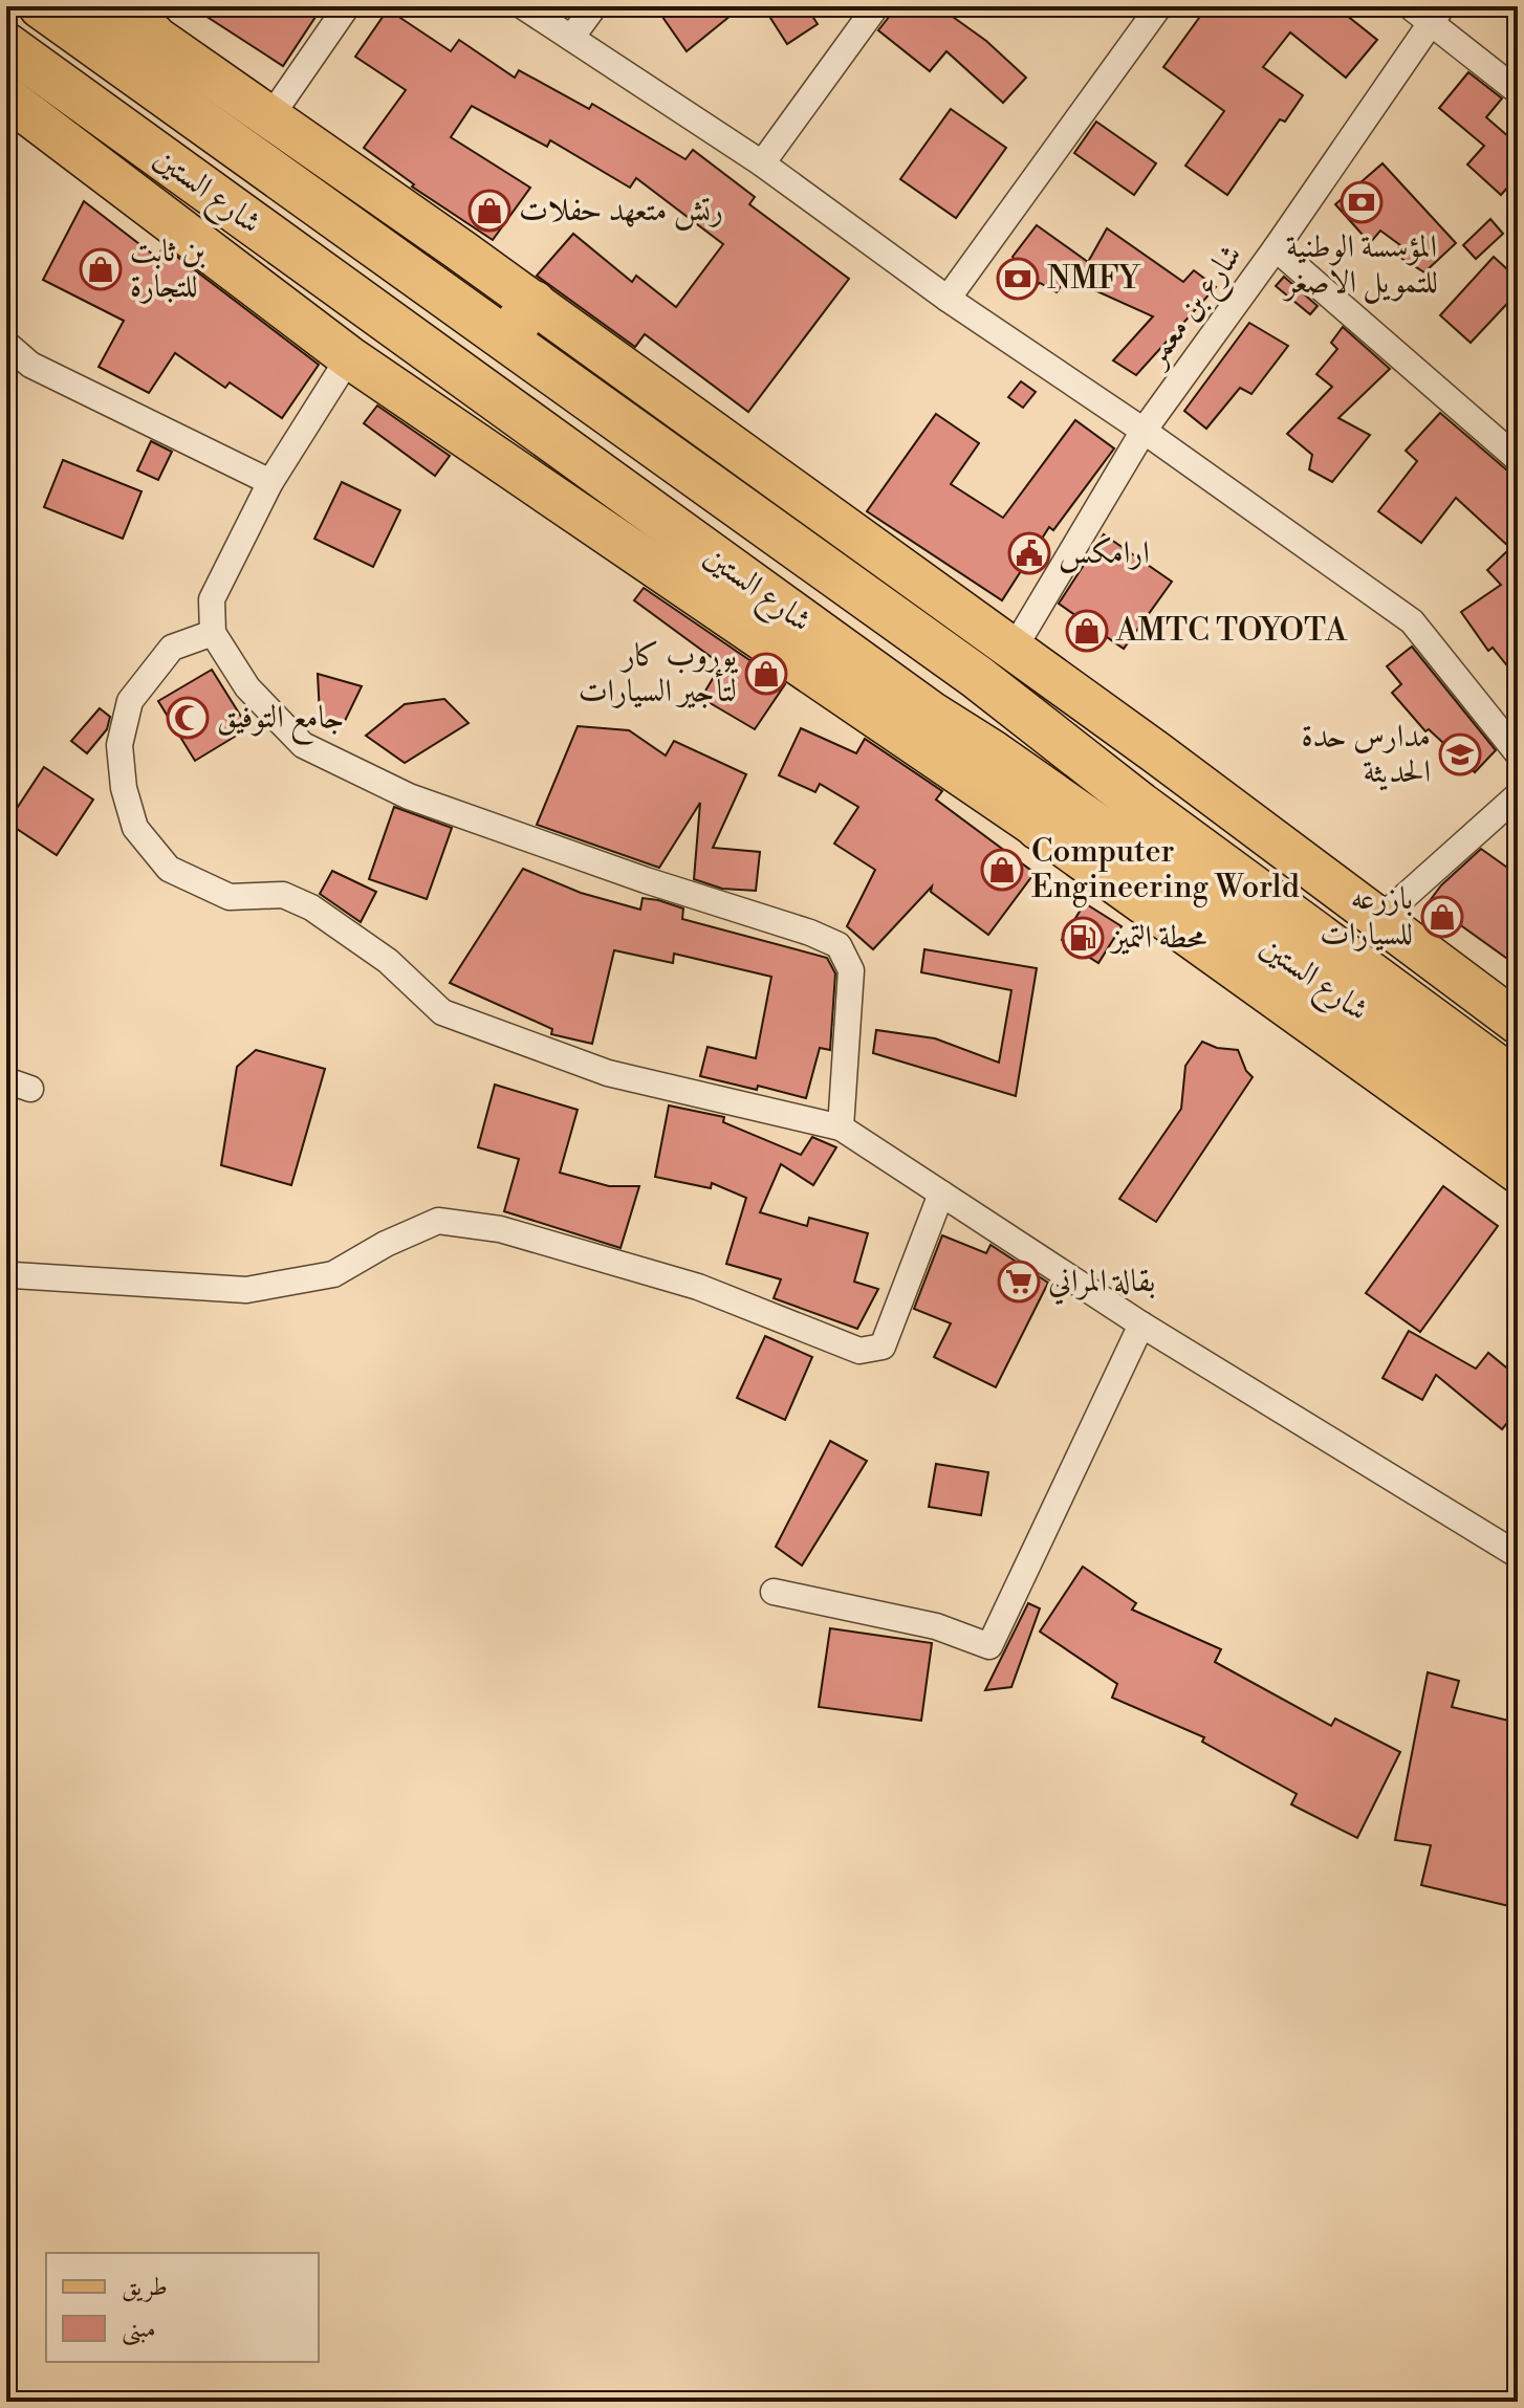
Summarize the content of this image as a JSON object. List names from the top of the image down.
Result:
{
  "streets": {
    "highway": ["شارع الستين"],
    "street": ["شارع بن معمر"]
  },
  "crossings": [
    ["شارع الستين", "شارع بن معمر"]
  ],
  "places": {
    "bank": ["المؤسسة الوطنية للتمويل الاصغر", "NMFY"],
    "shop": [
      "رتش متعهد حفلات",
      "بن ثابت للتجارة",
      "AMTC TOYOTA",
      "يوروب كار لتأجير السيارات",
      "Computer Engineering World",
      "بازرعه للسيارات"
    ],
    "public building": ["ارامكس"],
    "mosque": ["جامع التوفيق"],
    "school or university": ["مدارس حدة الحديثة"],
    "fuel station": ["محطة التميز"],
    "supermarket": ["بقالة المراني"]
  },
  "legend": ["طريق", "مبنى"]
}
